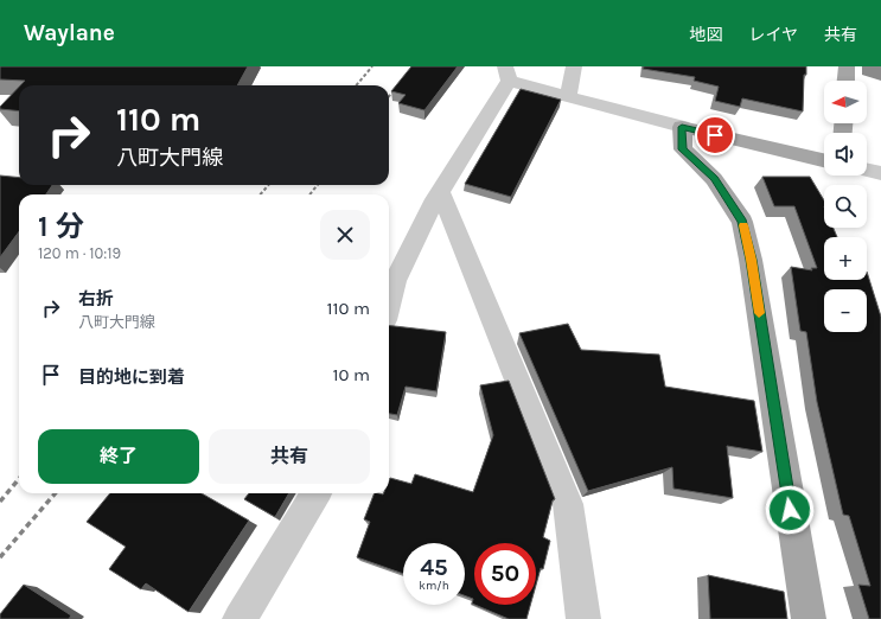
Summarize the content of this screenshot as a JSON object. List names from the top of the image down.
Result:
{
  "north": "left",
  "page": {
    "header": "Waylane",
    "nav": ["地図", "レイヤ", "共有"],
    "map_buttons": ["+", "−"],
    "turn": ["110 m", "八町大門線"],
    "heading": ["1 分", "120 m · 10:19"],
    "list": [
      {
        "name": "右折",
        "note": "八町大門線",
        "value": "110 m"
      },
      {
        "name": "目的地に到着",
        "value": "10 m"
      }
    ],
    "buttons": ["終了", "共有"],
    "speed": "45 km/h",
    "limit": "50"
  }
}
